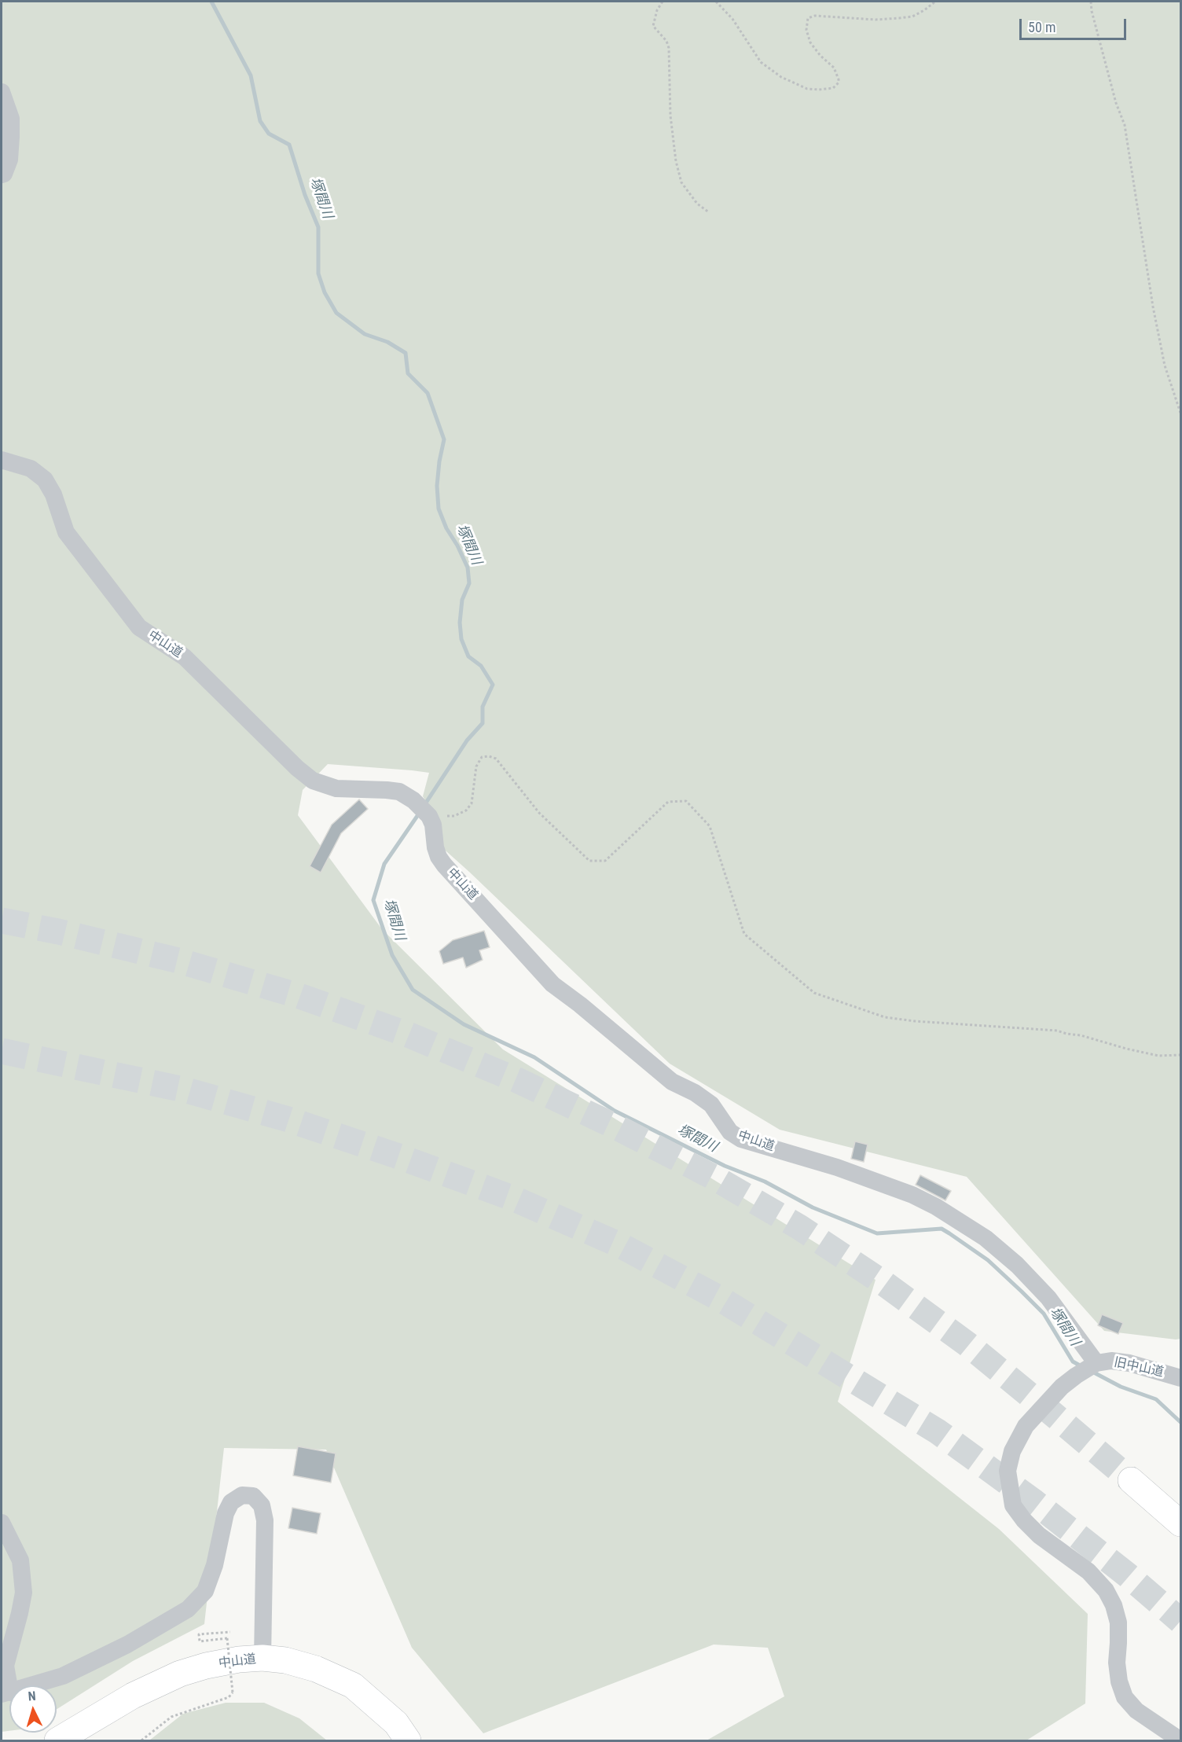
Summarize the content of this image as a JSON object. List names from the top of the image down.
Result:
{
  "streets": {
    "highway": ["中山道"],
    "street": ["旧中山道"]
  },
  "crossings": [
    ["中山道", "旧中山道"]
  ],
  "water": ["塚間川"],
  "scale_bar": "50 m",
  "north": "top"
}
